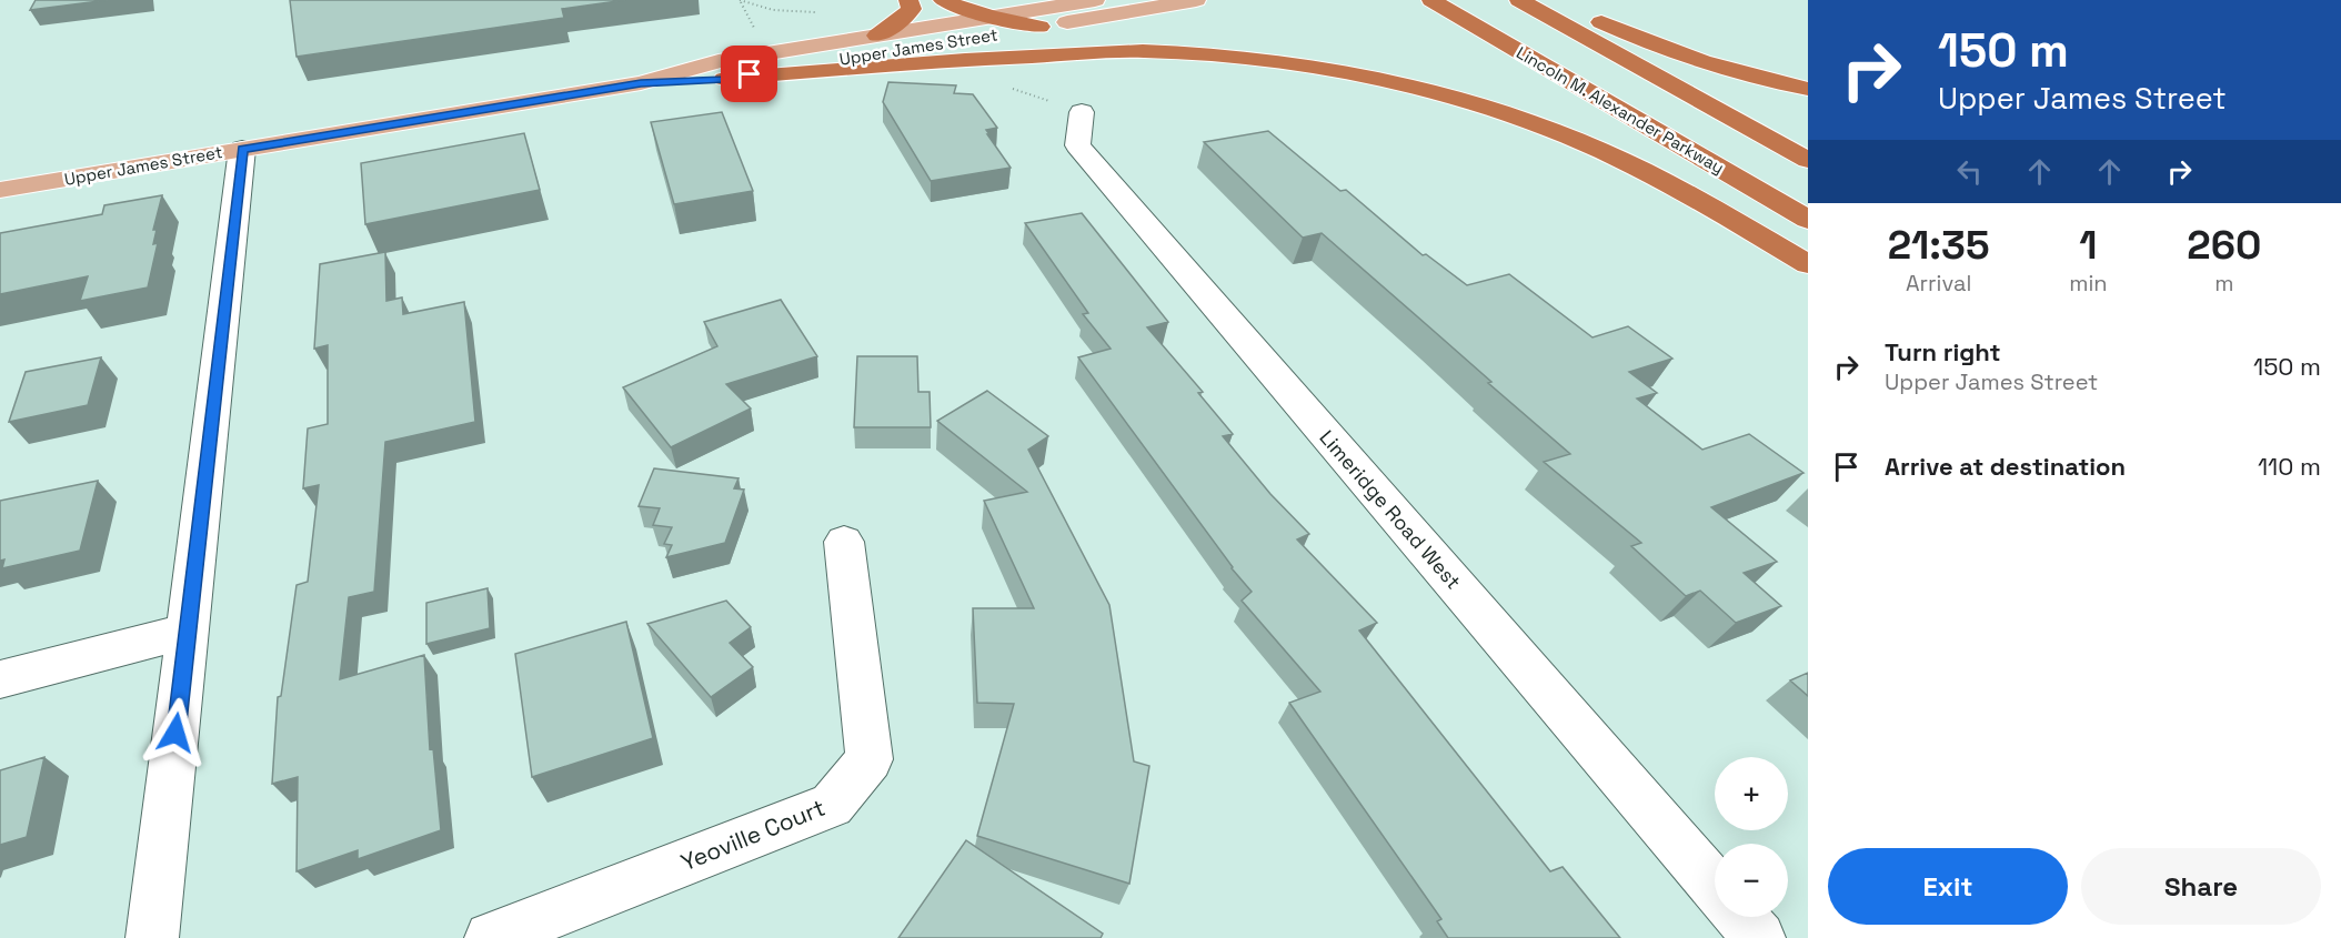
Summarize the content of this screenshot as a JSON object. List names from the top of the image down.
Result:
{
  "streets": {
    "highway": ["Lincoln M. Alexander Parkway"],
    "main road": ["Upper James Street"],
    "street": ["Limeridge Road West", "Yeoville Court"]
  },
  "page": {
    "turn": ["150 m", "Upper James Street"],
    "eta": [
      "21:35",
      "Arrival",
      "1",
      "min",
      "260",
      "m"
    ],
    "list": [
      {
        "name": "Turn right",
        "note": "Upper James Street",
        "value": "150 m"
      },
      {
        "name": "Arrive at destination",
        "value": "110 m"
      }
    ],
    "map_buttons": ["+", "−"],
    "buttons": ["Exit", "Share"]
  }
}
